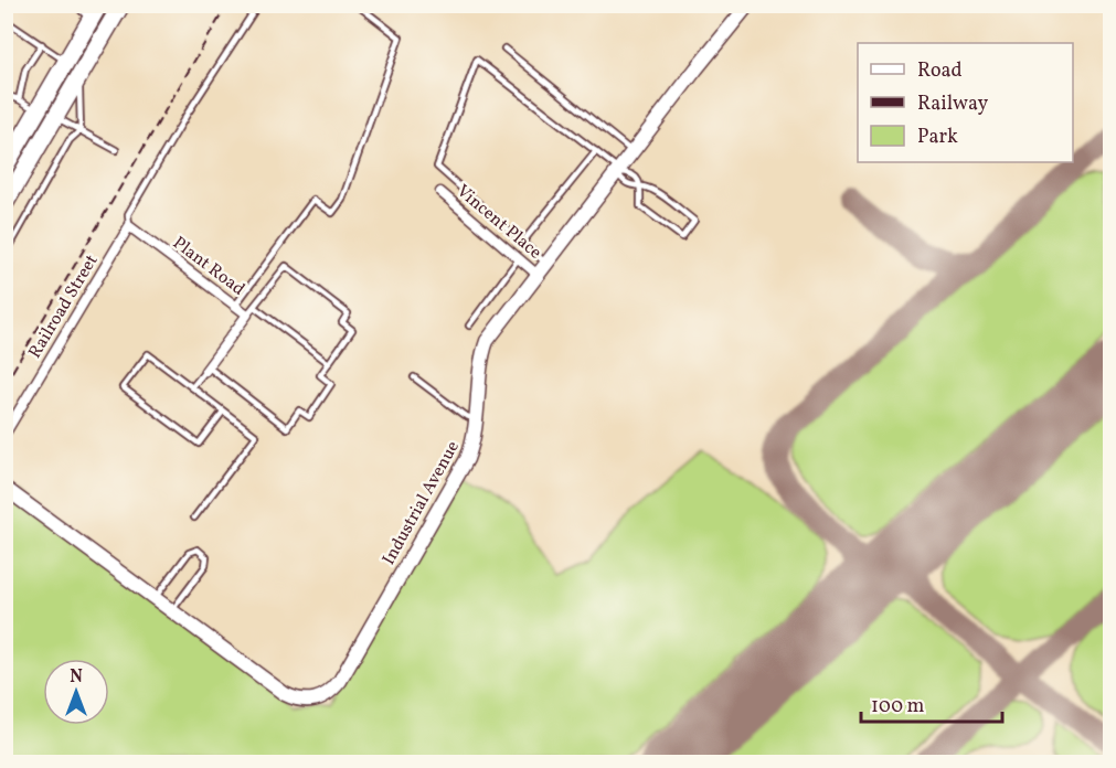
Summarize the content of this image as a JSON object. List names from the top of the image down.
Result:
{
  "streets": {
    "street": [
      "Vincent Place",
      "Plant Road",
      "Railroad Street",
      "Industrial Avenue"
    ]
  },
  "crossings": [
    ["Vincent Place", "Industrial Avenue"],
    ["Plant Road", "Railroad Street"]
  ],
  "legend": ["Road", "Railway", "Park"],
  "scale_bar": "100 m",
  "north": "top"
}
